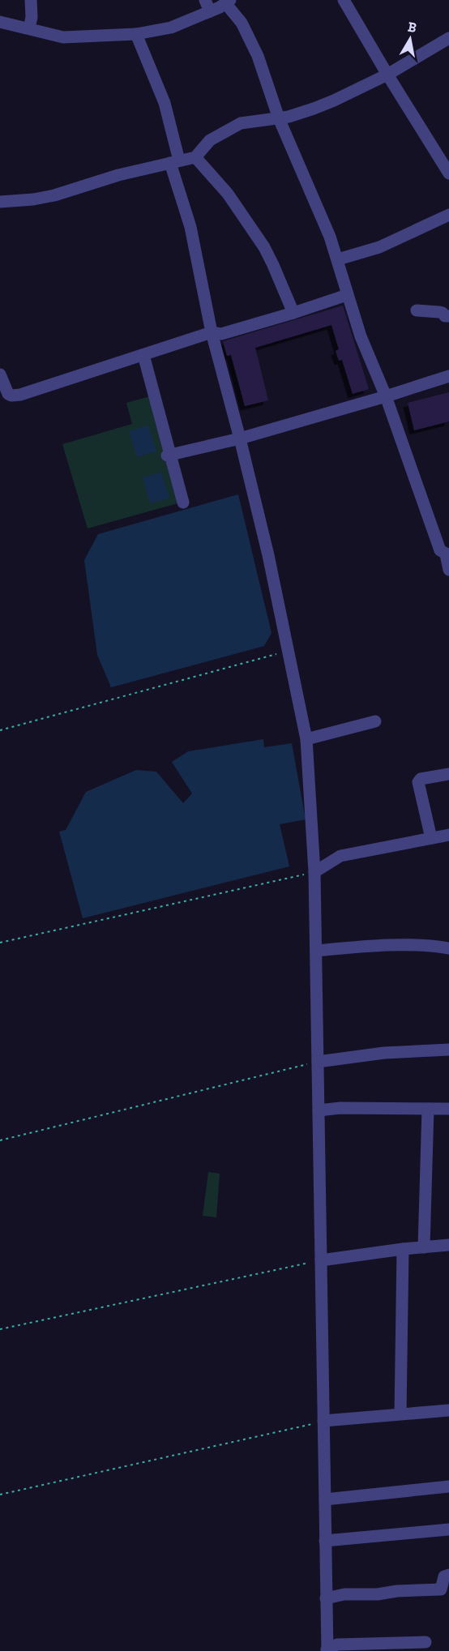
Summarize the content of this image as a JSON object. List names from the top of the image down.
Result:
{
  "north": "top"
}
